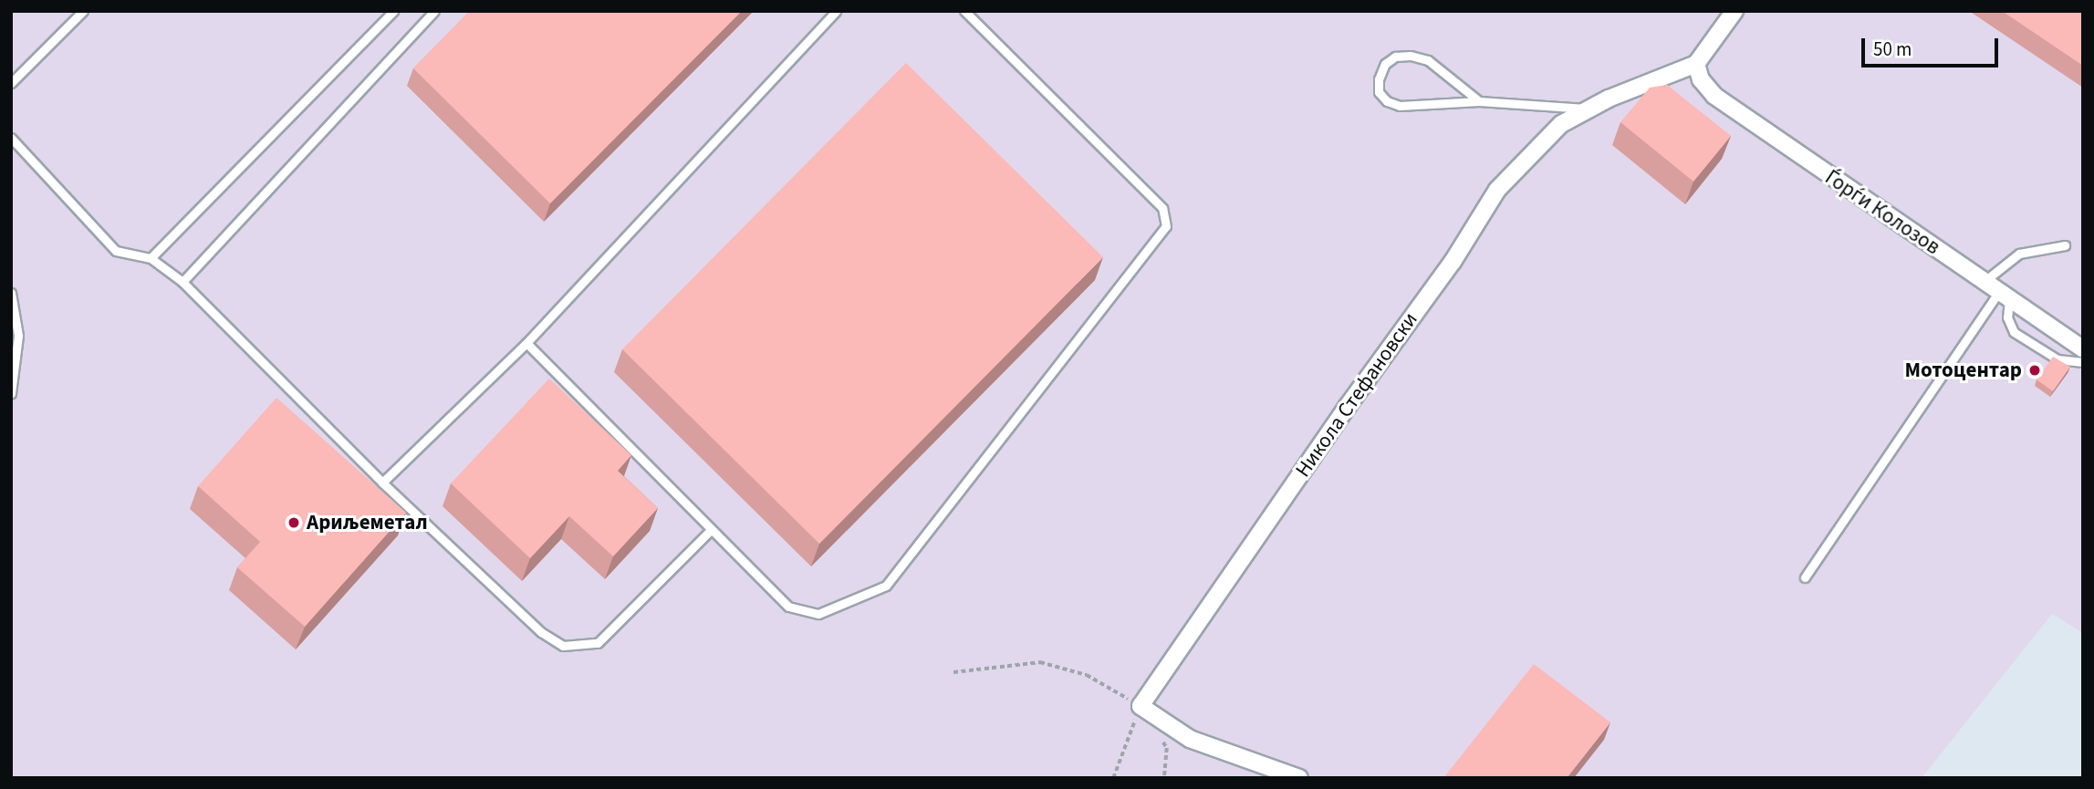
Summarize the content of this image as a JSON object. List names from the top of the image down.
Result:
{
  "streets": {
    "street": ["Ѓорѓи Колозов", "Никола Стефановски"]
  },
  "crossings": [
    ["Ѓорѓи Колозов", "Никола Стефановски"]
  ],
  "places": ["Мотоцентар", "Ариљеметал"],
  "scale_bar": "50 m"
}
